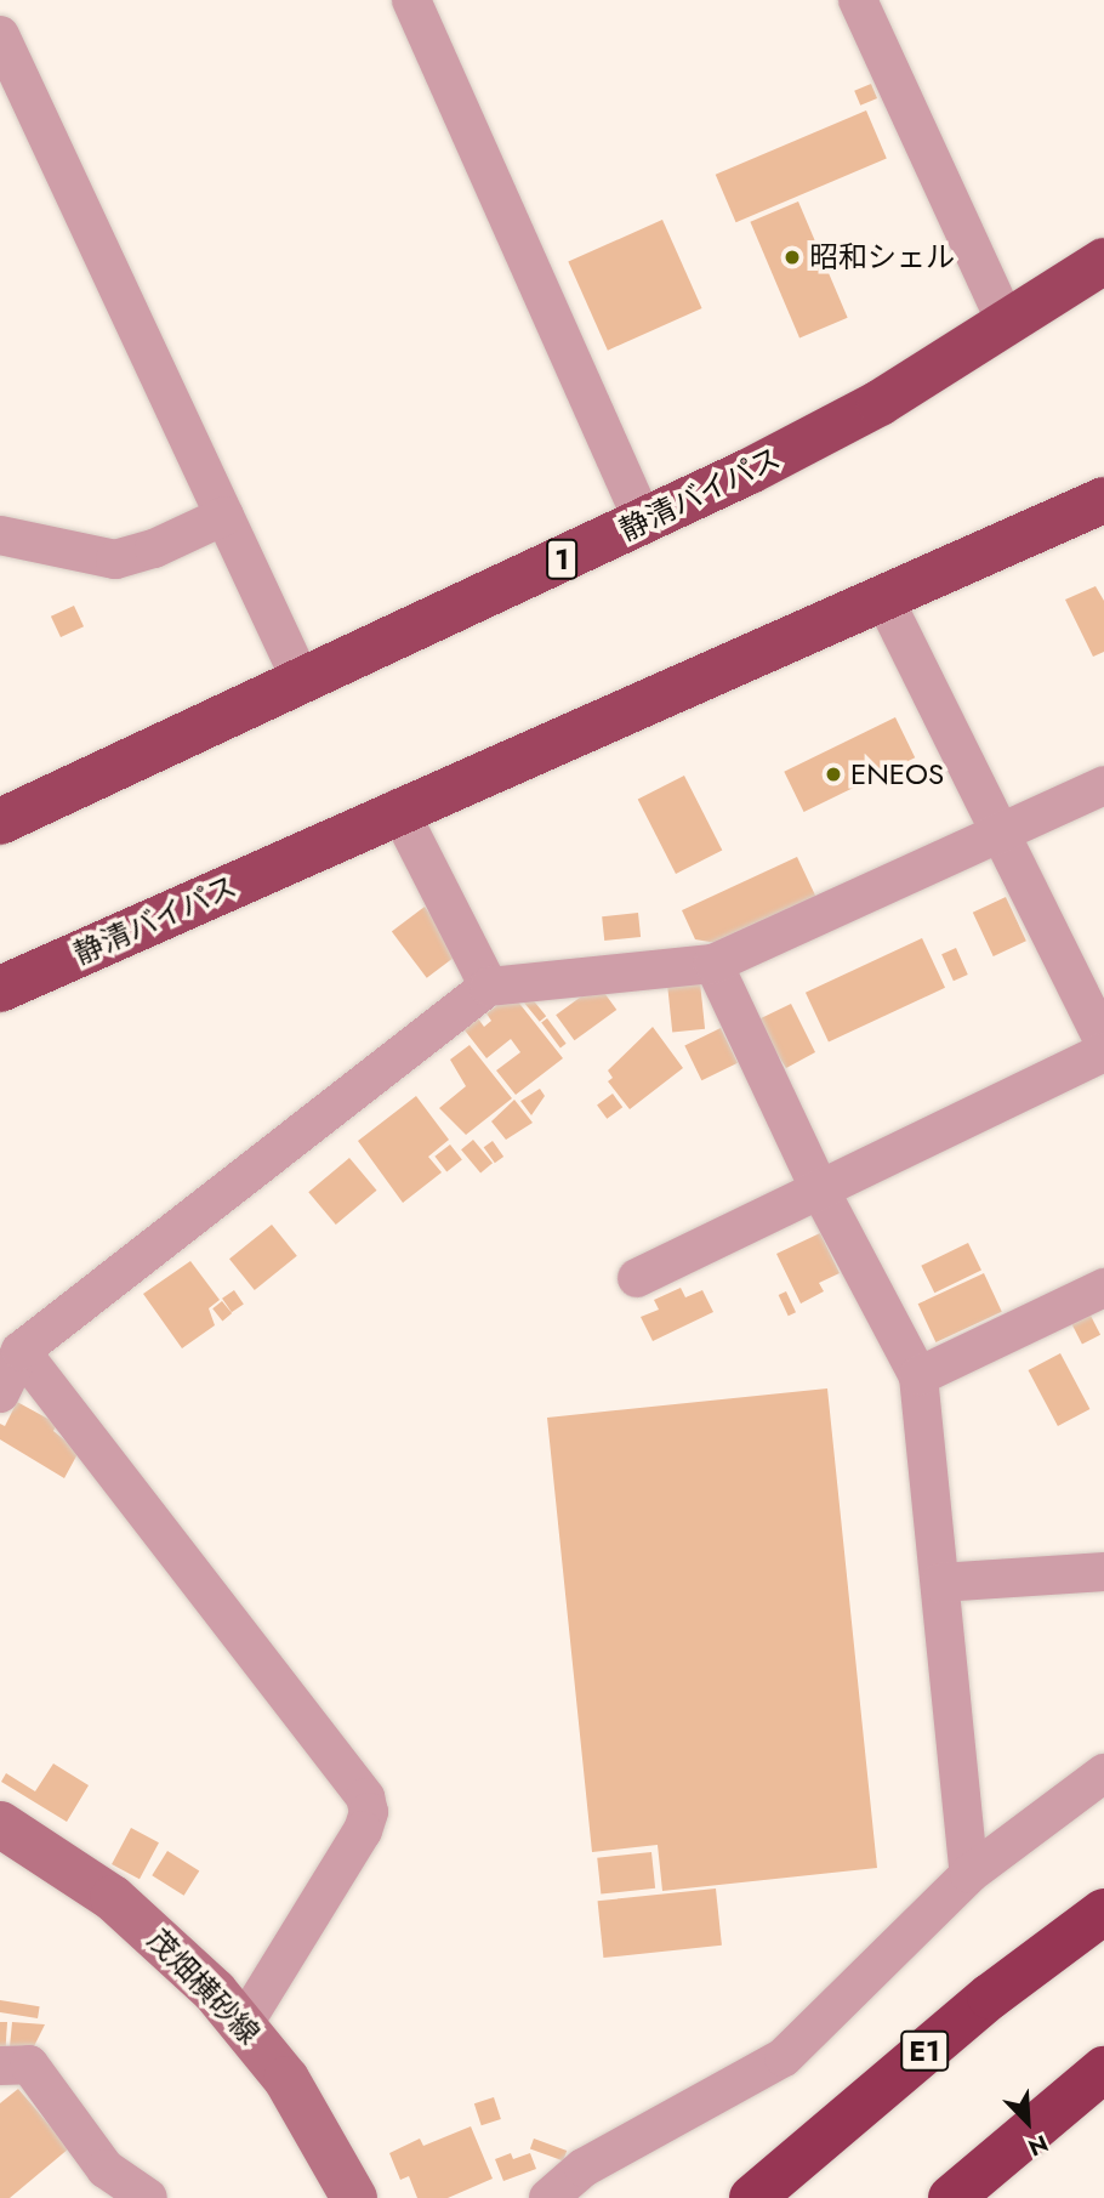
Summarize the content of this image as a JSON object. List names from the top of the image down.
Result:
{
  "streets": {
    "highway": ["静清バイパス", "1", "E1"],
    "main road": ["茂畑横砂線"]
  },
  "places": ["昭和シェル", "ENEOS"],
  "north": "bottom right"
}
